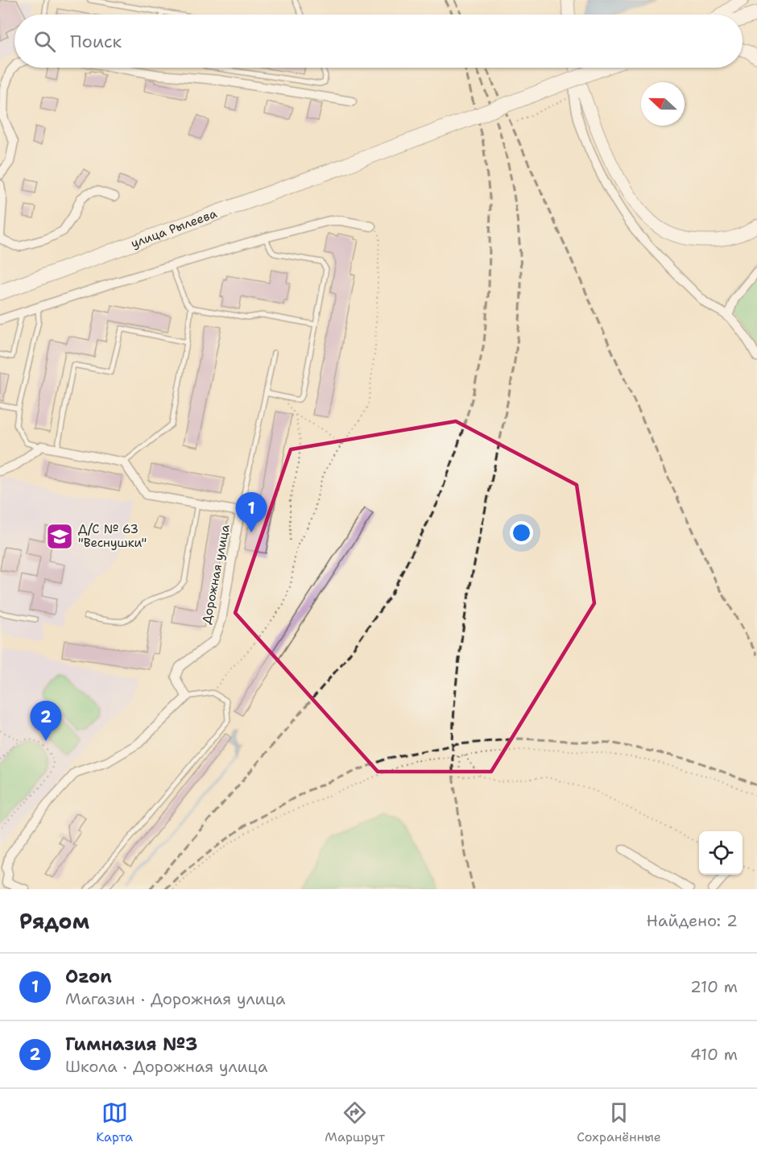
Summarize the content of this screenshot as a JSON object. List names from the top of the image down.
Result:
{
  "streets": {
    "main road": ["улица Рылеева"],
    "street": ["Дорожная улица"]
  },
  "places": {
    "school or university": ["Д/С № 63 \"Веснушки\""]
  },
  "north": "left",
  "page": {
    "search": "Поиск",
    "pins": ["1", "2"],
    "heading": ["Рядом", "Найдено: 2"],
    "list": [
      {
        "mark": "1",
        "name": "Ozon",
        "note": "Магазин · Дорожная улица",
        "value": "210 m"
      },
      {
        "mark": "2",
        "name": "Гимназия №3",
        "note": "Школа · Дорожная улица",
        "value": "410 m"
      }
    ],
    "nav": ["Карта", "Маршрут", "Сохранённые"]
  }
}
